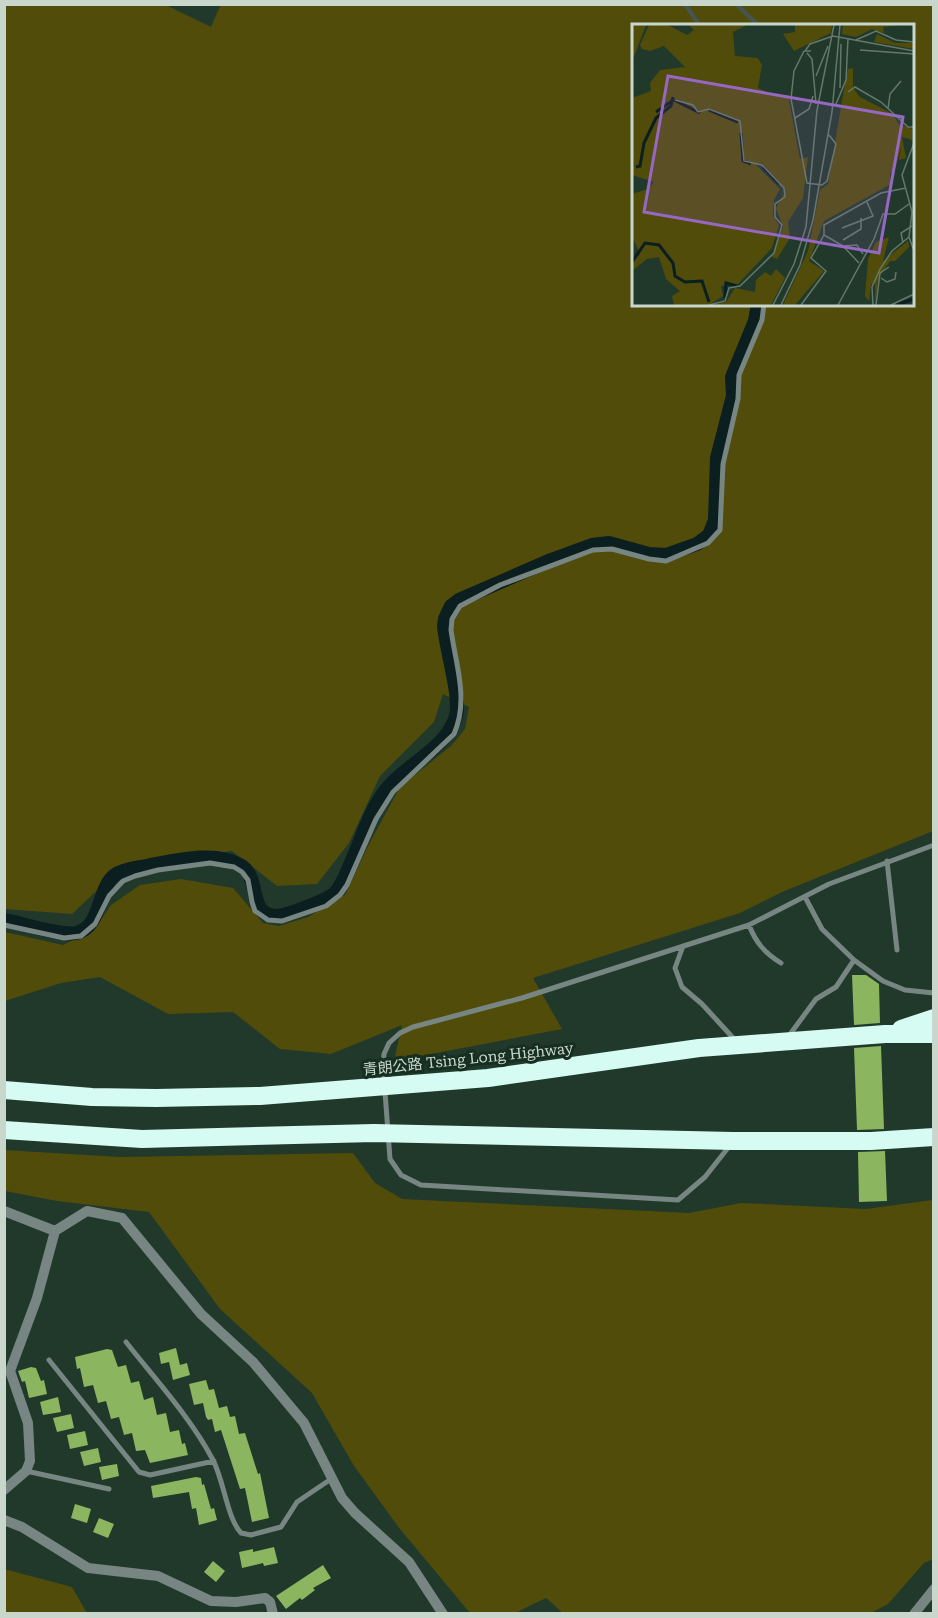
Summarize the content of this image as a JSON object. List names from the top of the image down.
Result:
{
  "streets": {
    "highway": ["青朗公路 Tsing Long Highway"]
  }
}
